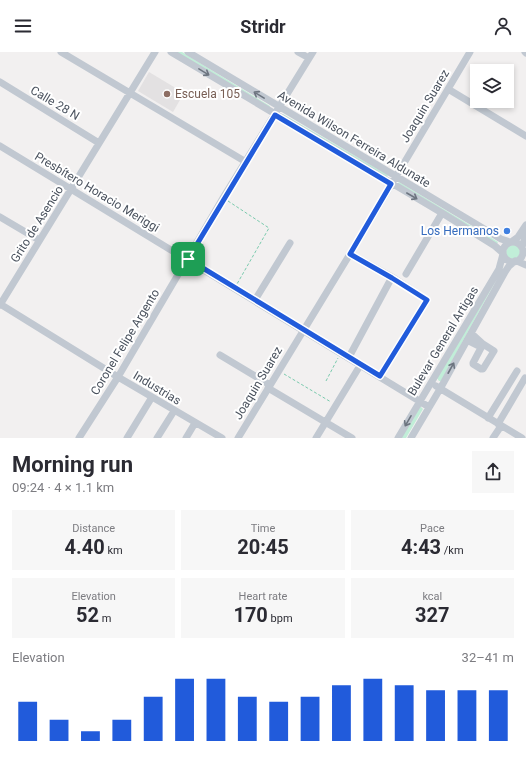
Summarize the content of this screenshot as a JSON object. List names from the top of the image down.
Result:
{
  "streets": {
    "street": [
      "Calle 28 N",
      "Joaquin Suarez",
      "Avenida Wilson Ferreira Aldunate",
      "Presbítero Horacio Meriggi",
      "Grito de Asencio",
      "Bulevar General Artigas",
      "Coronel Felipe Argento",
      "Industrias"
    ]
  },
  "crossings": [
    ["Calle 28 N", "Grito de Asencio"],
    ["Joaquin Suarez", "Avenida Wilson Ferreira Aldunate"],
    ["Joaquin Suarez", "Presbítero Horacio Meriggi"],
    ["Avenida Wilson Ferreira Aldunate", "Bulevar General Artigas"],
    ["Avenida Wilson Ferreira Aldunate", "Coronel Felipe Argento"],
    ["Presbítero Horacio Meriggi", "Grito de Asencio"],
    ["Presbítero Horacio Meriggi", "Bulevar General Artigas"],
    ["Presbítero Horacio Meriggi", "Coronel Felipe Argento"],
    ["Grito de Asencio", "Industrias"],
    ["Coronel Felipe Argento", "Industrias"]
  ],
  "places": ["Escuela 105", "Los Hermanos"],
  "page": {
    "header": "Stridr",
    "heading": ["Morning run", "09:24 · 4 × 1.1 km"],
    "stats": [
      ["Distance", "4.40 km"],
      ["Time", "20:45"],
      ["Pace", "4:43 /km"],
      ["Elevation", "52 m"],
      ["Heart rate", "170 bpm"],
      ["kcal", "327"]
    ],
    "chart": ["Elevation", "32–41 m"]
  }
}
